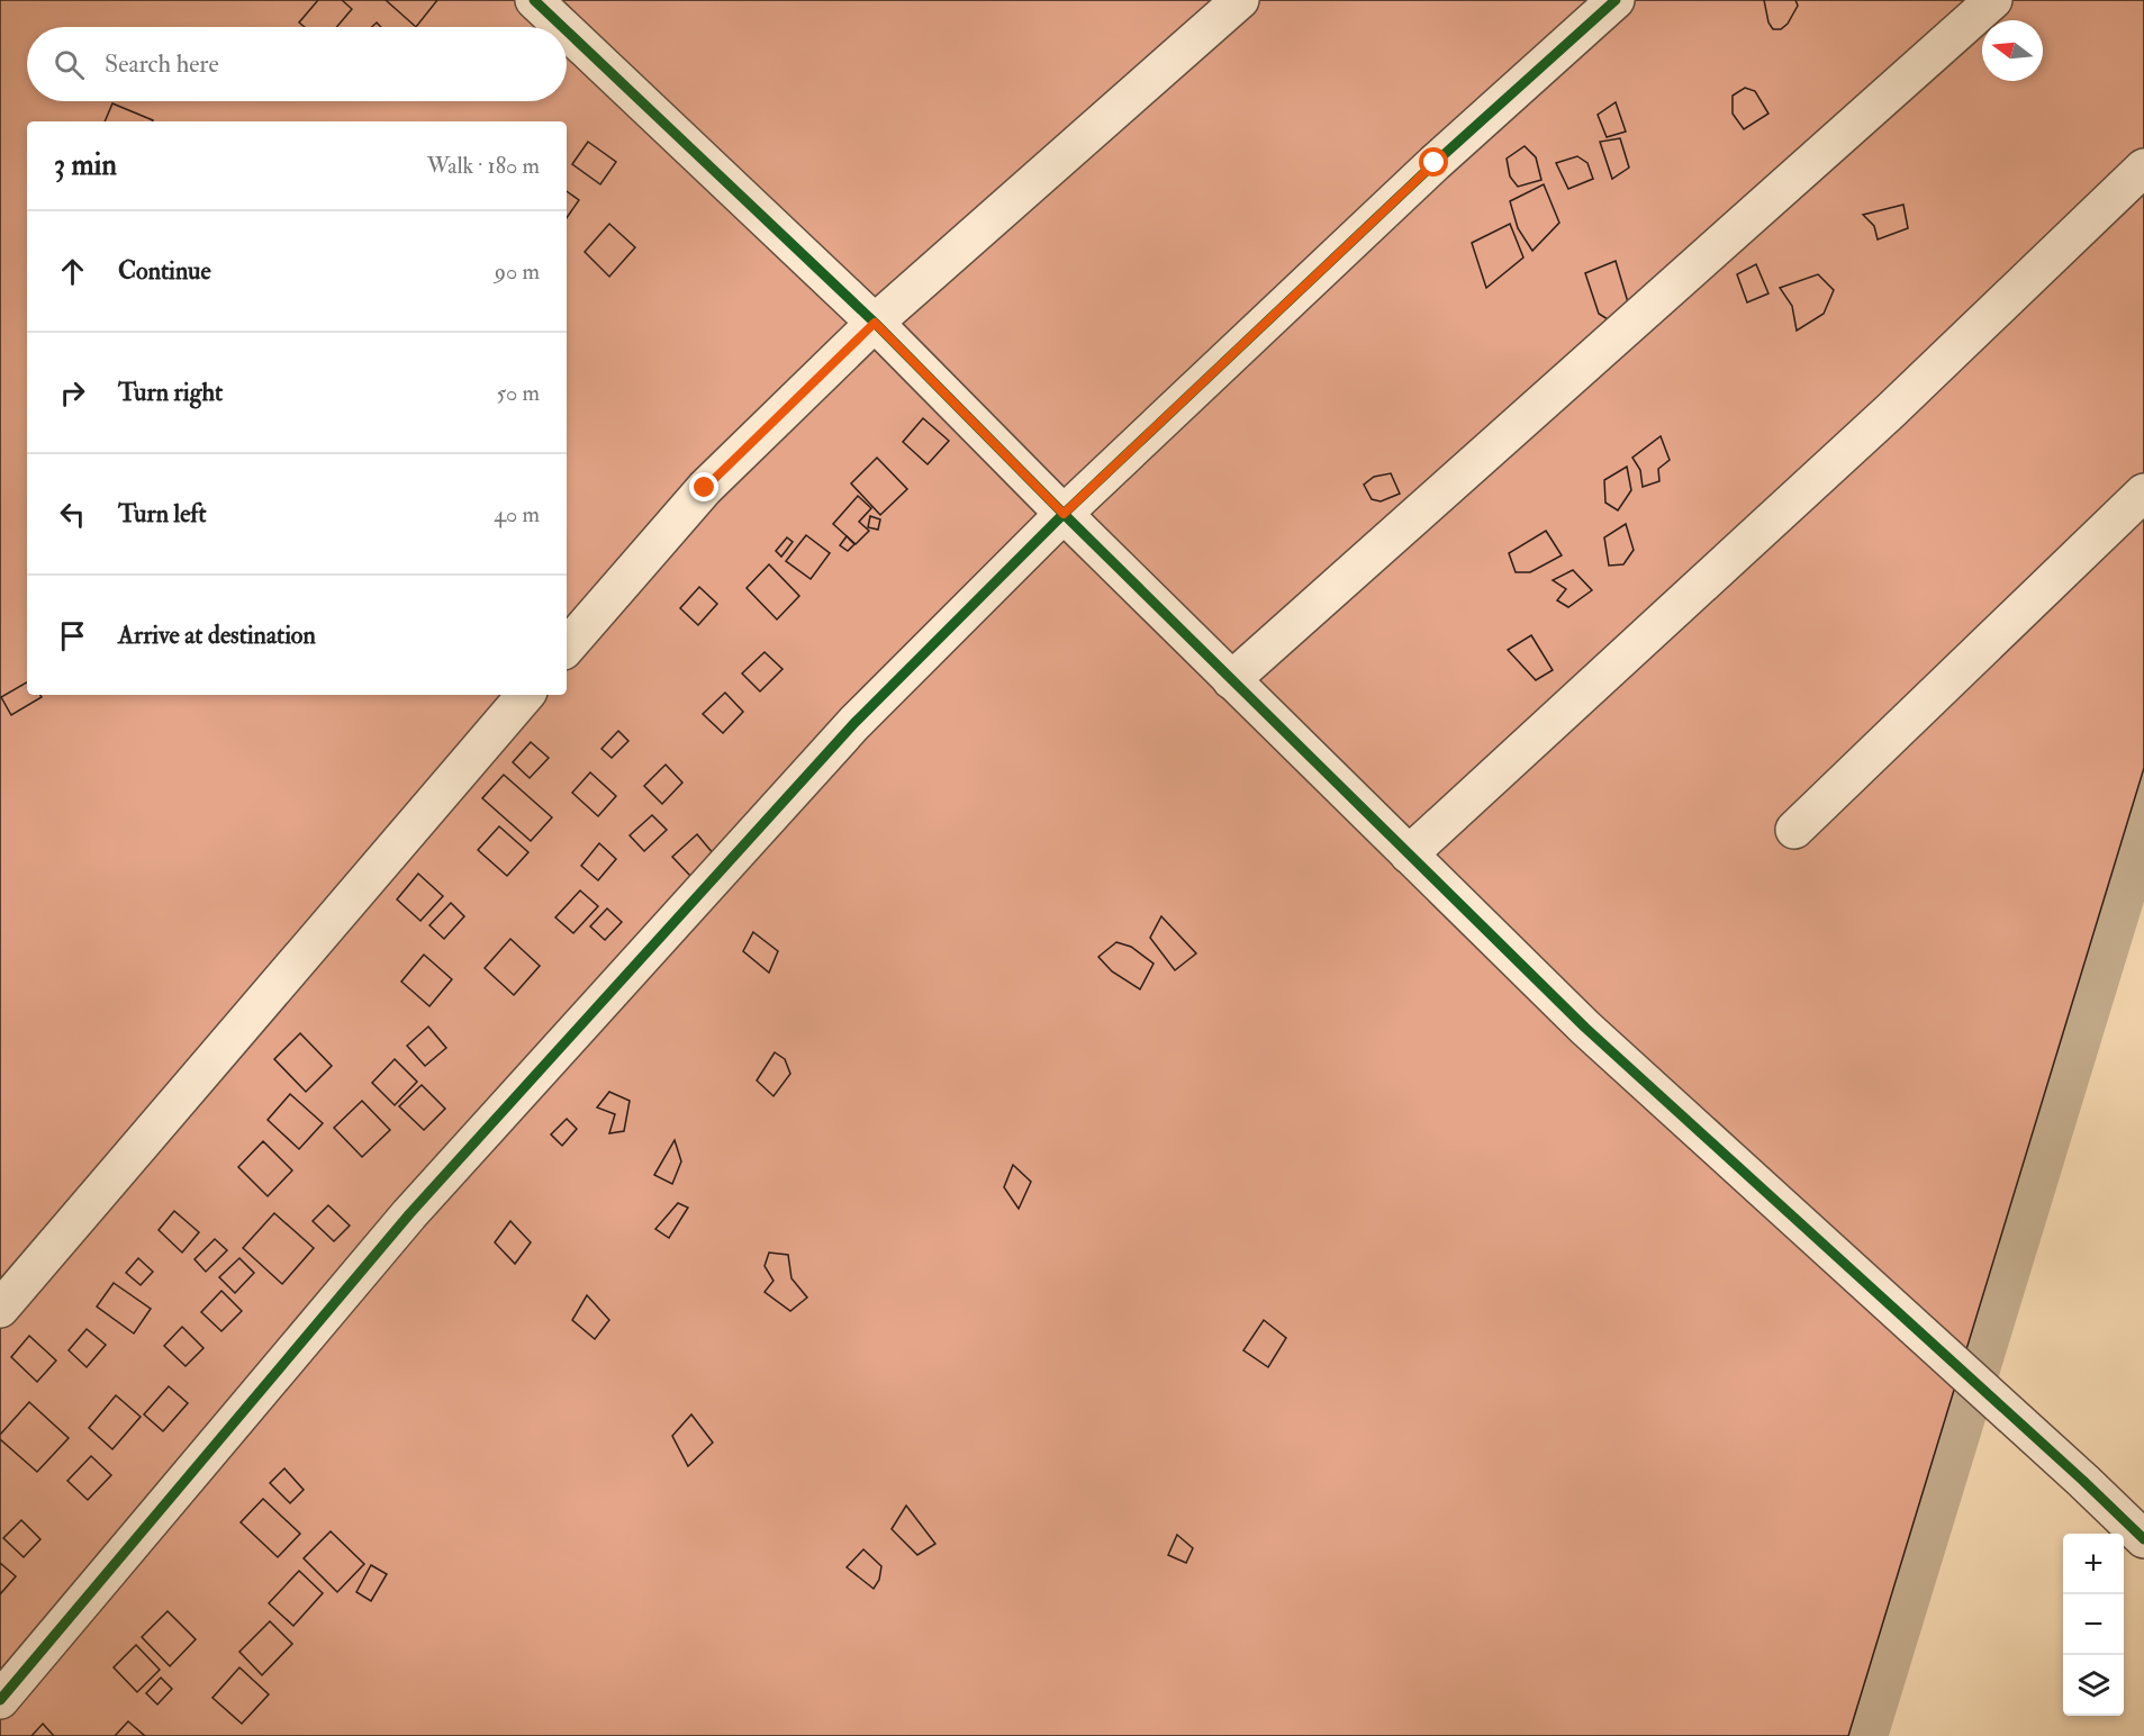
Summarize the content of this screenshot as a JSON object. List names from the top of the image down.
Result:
{
  "north": "left",
  "page": {
    "search": "Search here",
    "heading": ["3 min", "Walk · 180 m"],
    "list": [
      ["Continue", "90 m"],
      ["Turn right", "50 m"],
      ["Turn left", "40 m"],
      "Arrive at destination"
    ],
    "map_buttons": ["+", "−"]
  }
}
